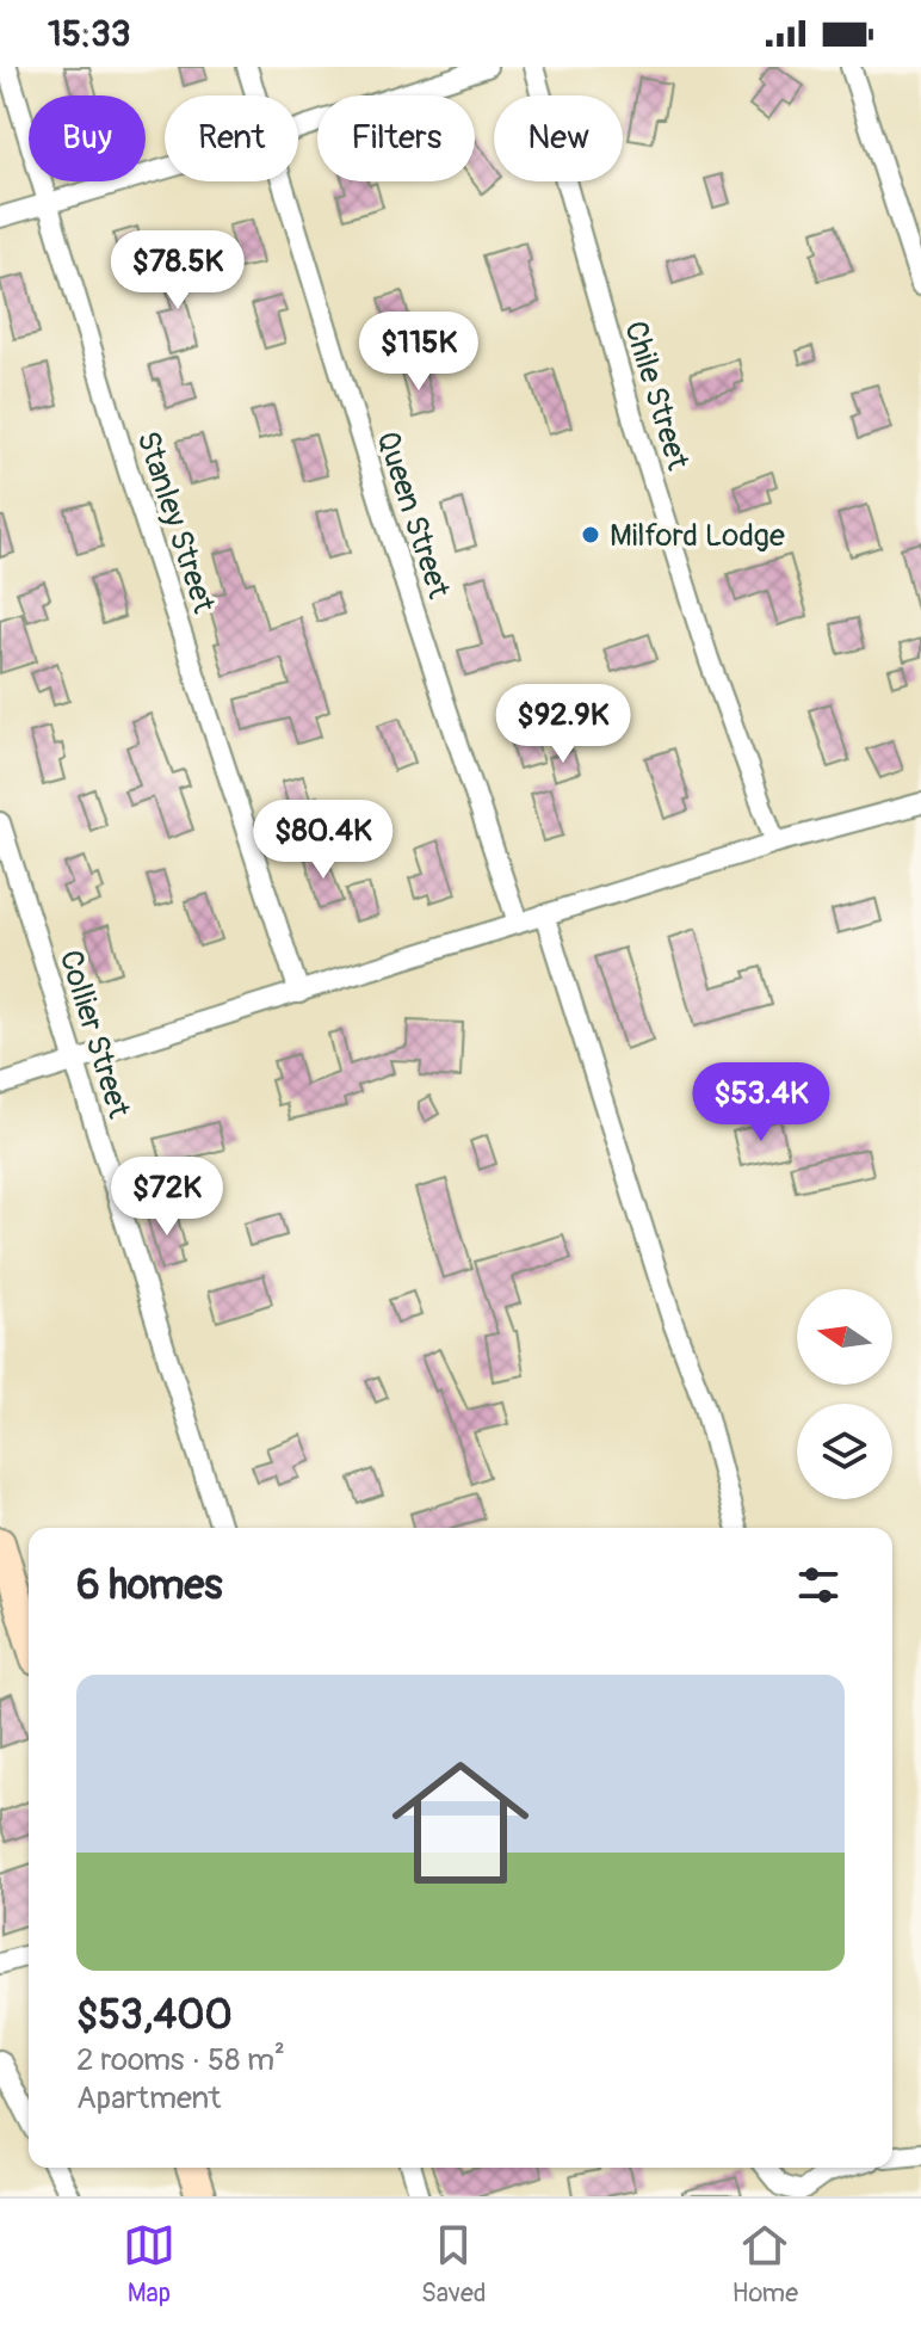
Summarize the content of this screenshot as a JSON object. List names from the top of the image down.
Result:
{
  "streets": {
    "street": [
      "Chile Street",
      "Queen Street",
      "Stanley Street",
      "Collier Street"
    ]
  },
  "places": ["Milford Lodge"],
  "north": "left",
  "page": {
    "status": "15:33",
    "chip": [
      "Buy",
      "Rent",
      "Filters",
      "New"
    ],
    "price": [
      "$78.5K",
      "$115K",
      "$92.9K",
      "$80.4K",
      "$53.4K",
      "$72K"
    ],
    "heading": "6 homes",
    "list": [
      {
        "name": "$53,400",
        "note": "2 rooms · 58 m² · Apartment"
      }
    ],
    "tabs": ["Map", "Saved", "Home"]
  }
}
